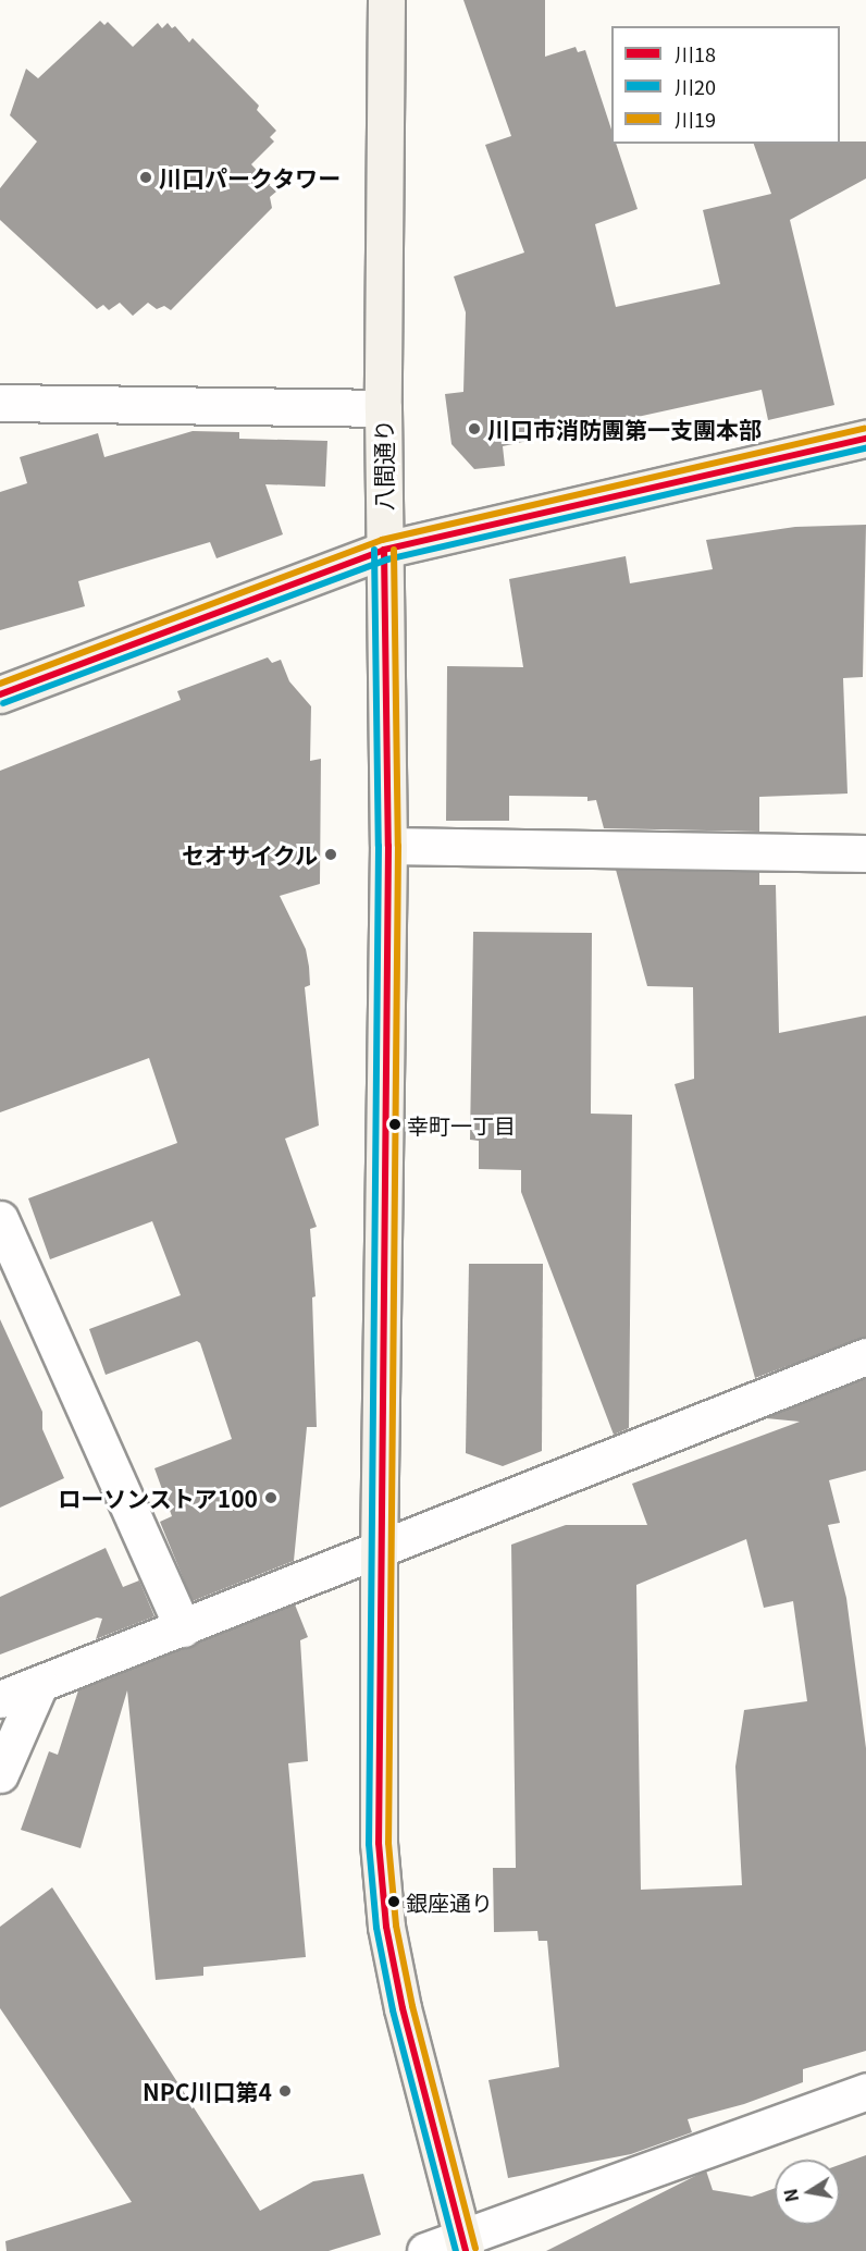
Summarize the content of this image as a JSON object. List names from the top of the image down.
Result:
{
  "streets": {
    "street": ["八間通り"]
  },
  "places": [
    "川口パークタワー",
    "川口市消防團第一支團本部",
    "セオサイクル",
    "幸町一丁目",
    "ローソンストア100",
    "銀座通り",
    "NPC川口第4"
  ],
  "lines": ["transit line 川19", "transit line 川18", "transit line 川20"],
  "legend": ["川18", "川20", "川19"],
  "north": "left"
}
